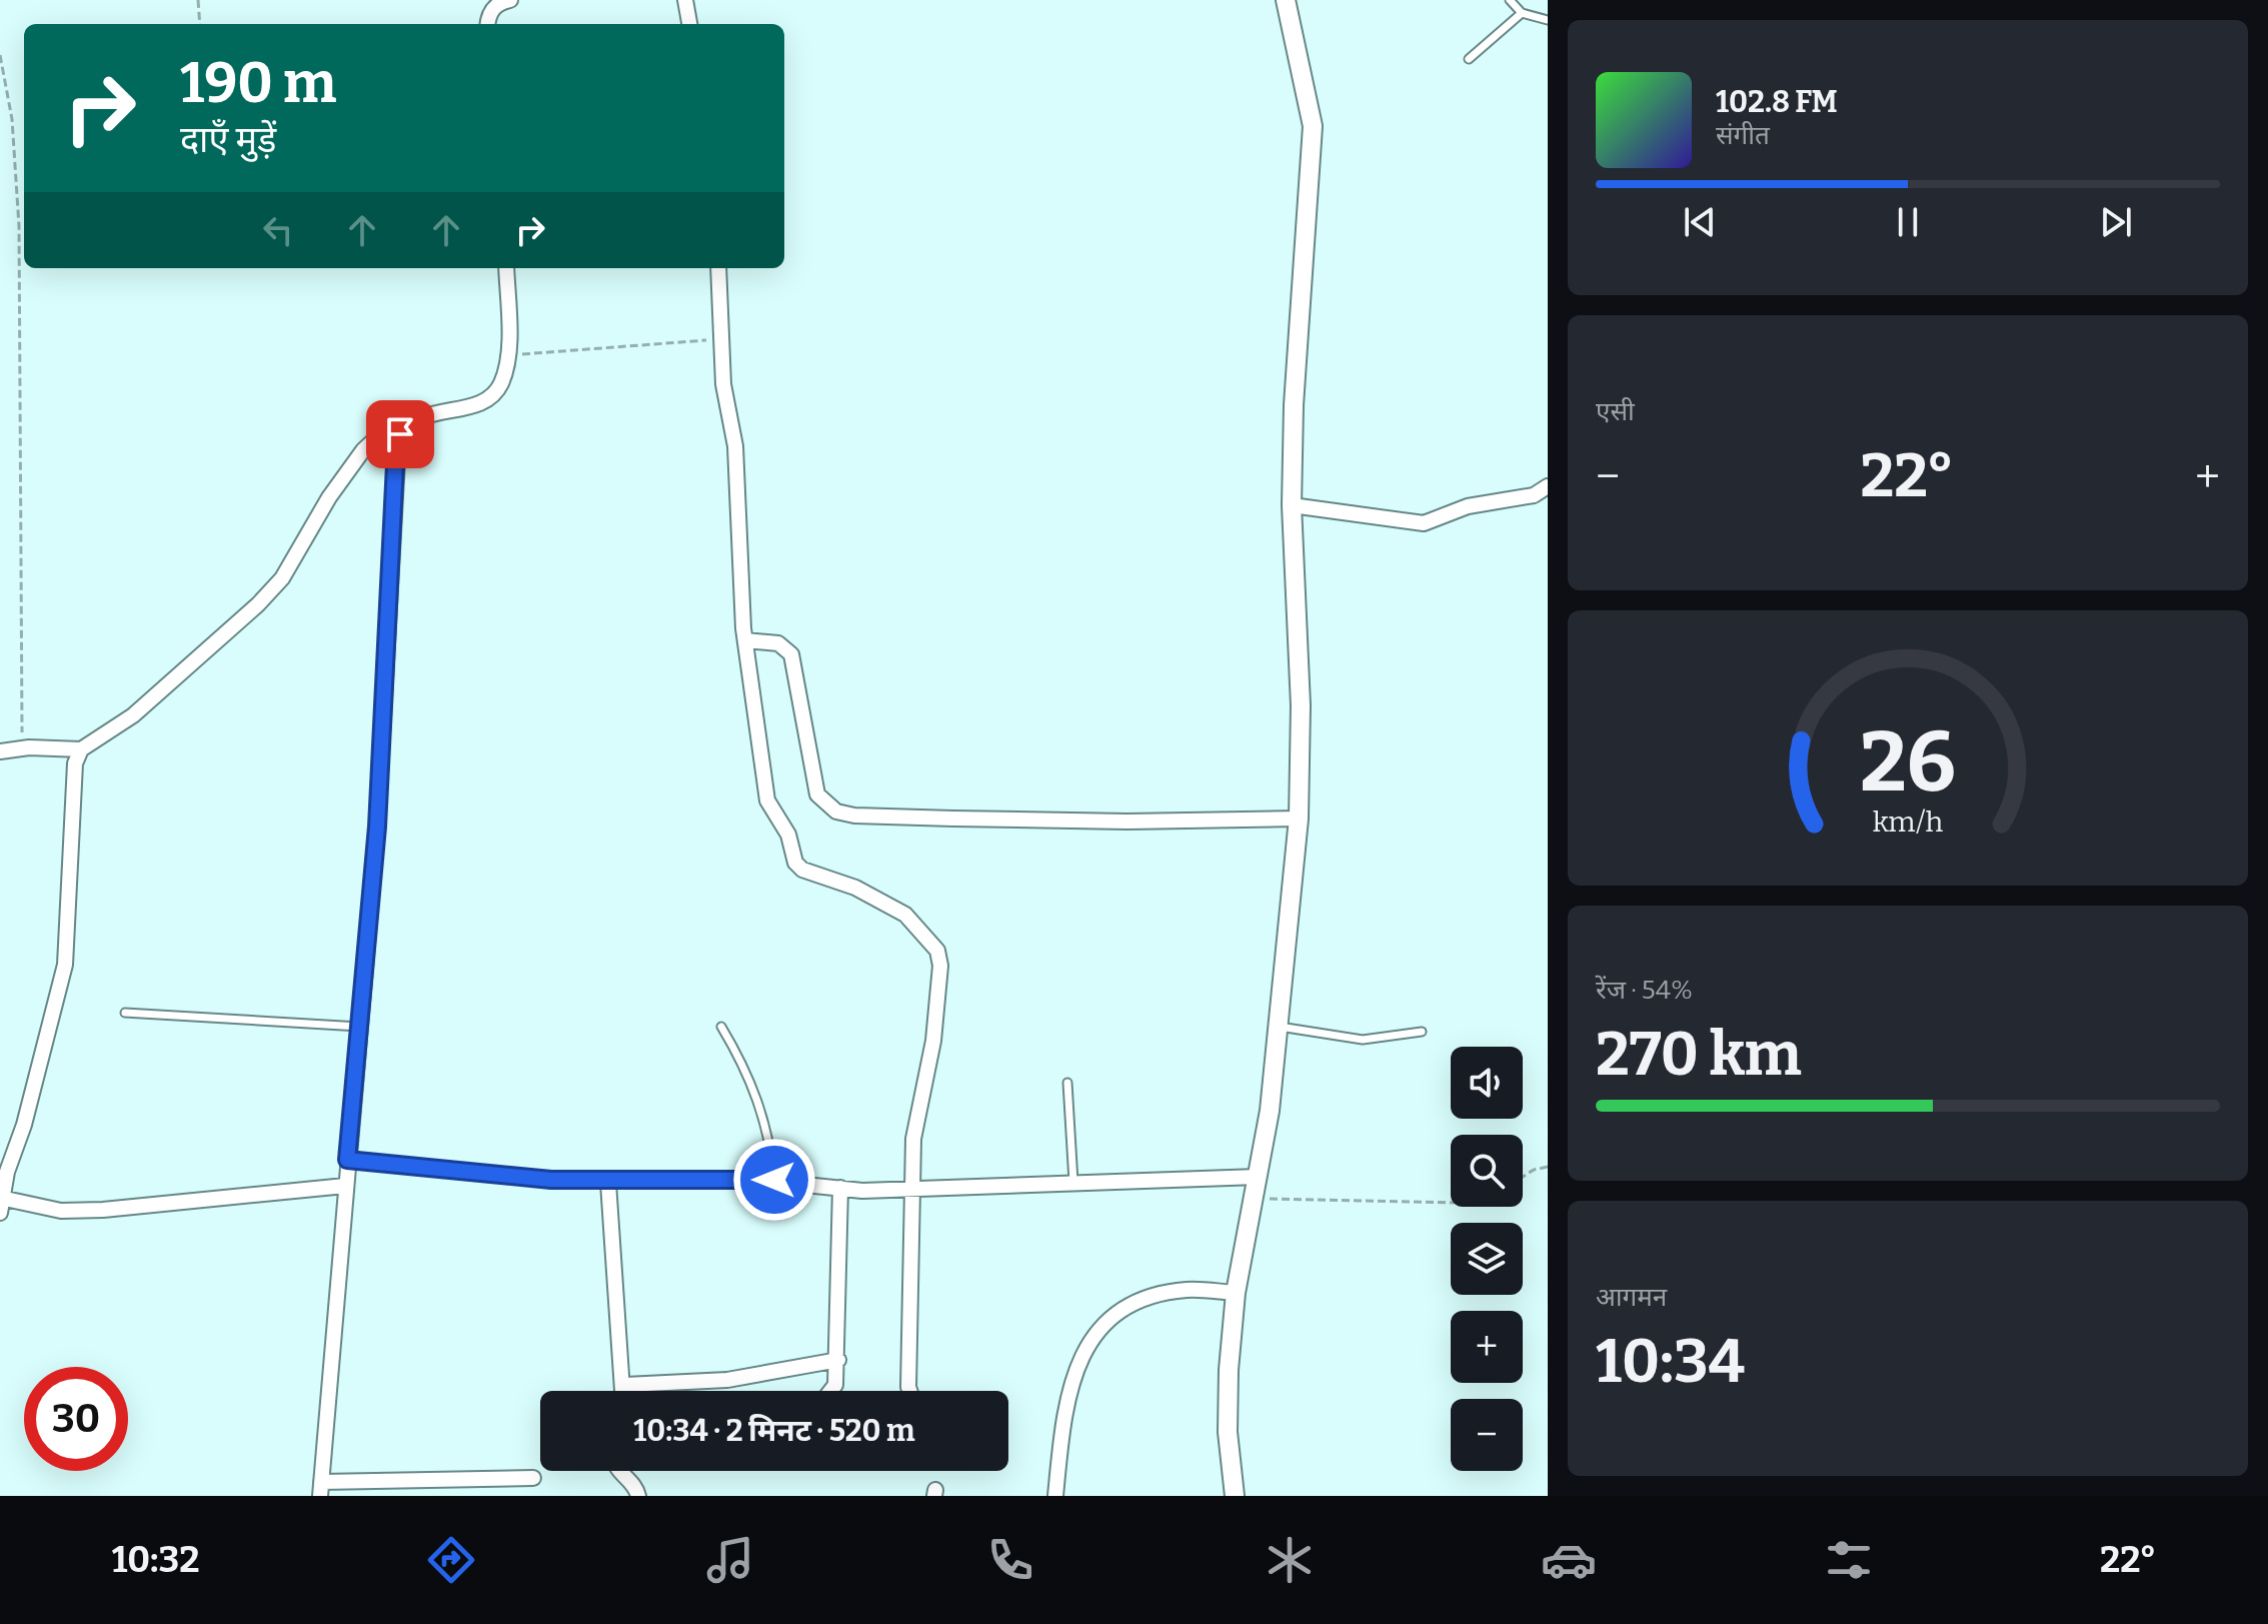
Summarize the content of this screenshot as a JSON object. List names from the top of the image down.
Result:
{
  "page": {
    "turn": ["190 m", "दाएँ मुड़ें"],
    "song": ["102.8 FM", "संगीत"],
    "tile": [
      "एसी",
      ["रेंज · 54%", "270 km"],
      ["आगमन", "10:34"]
    ],
    "heat": ["−", "22°", "+"],
    "map_buttons": ["+", "−"],
    "limit": "30",
    "trip": "10:34 · 2 मिनट · 520 m",
    "tabs": ["10:32", "22°"],
    "gauge": ["26", "km/h"]
  }
}
